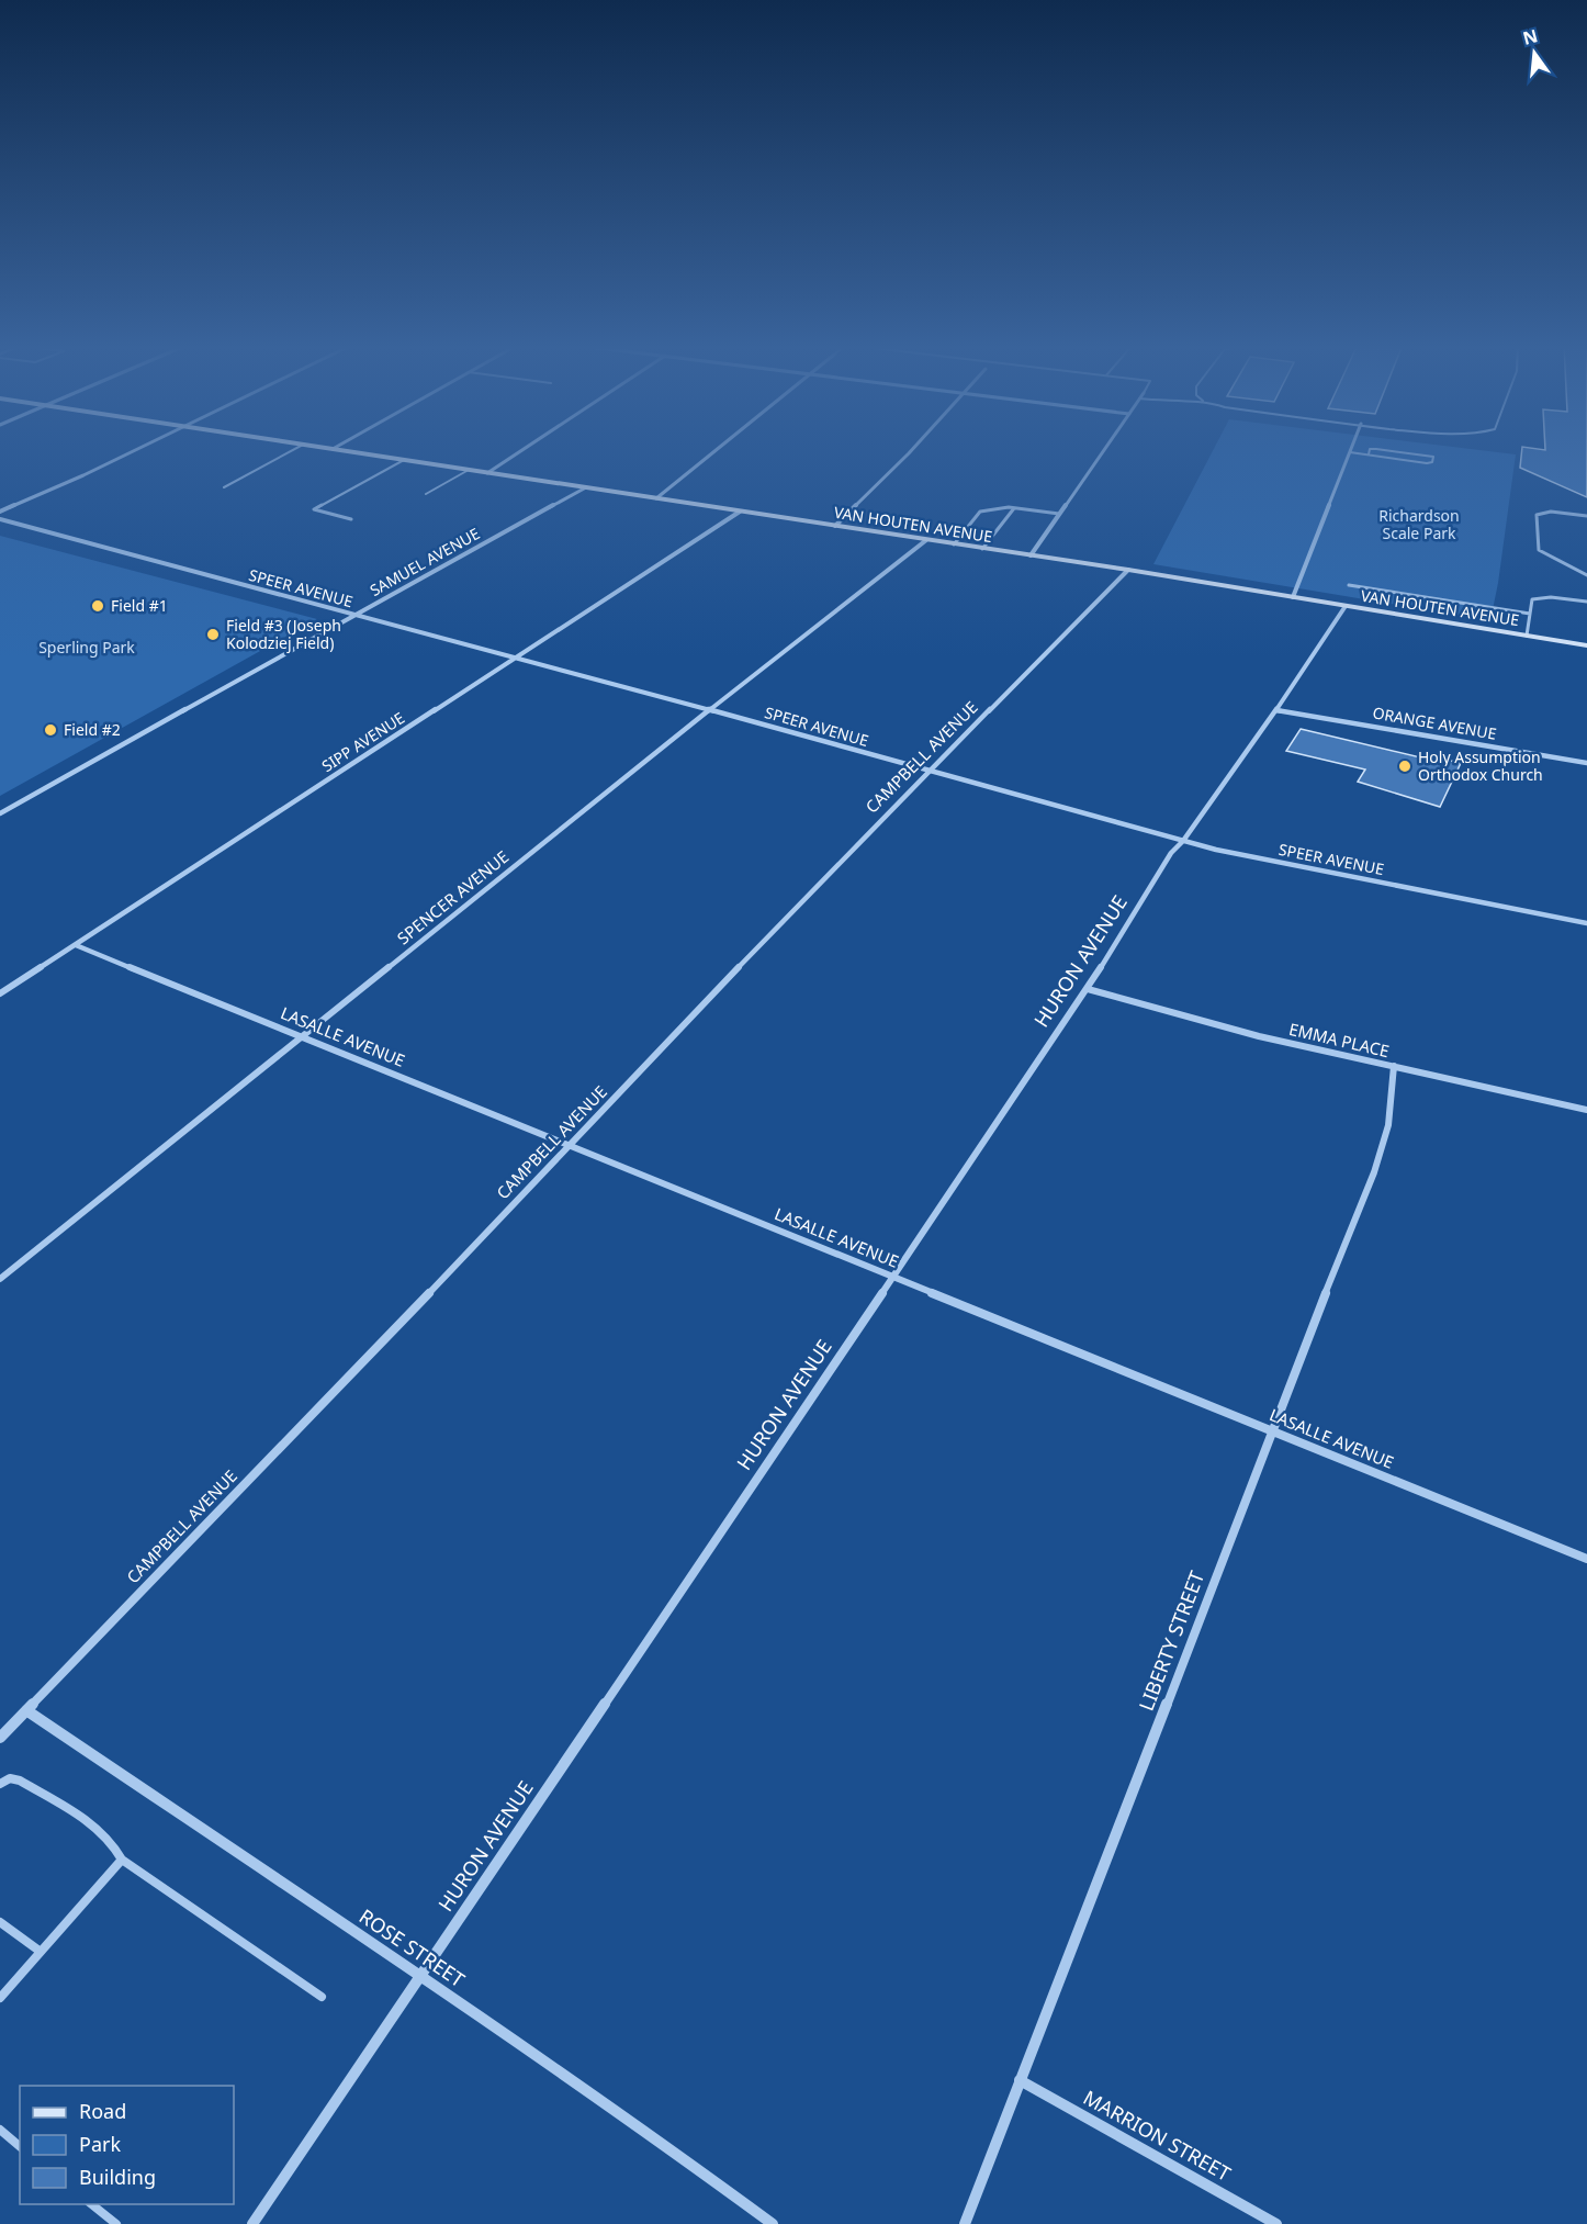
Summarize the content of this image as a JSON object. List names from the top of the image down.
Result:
{
  "streets": {
    "main road": ["VAN HOUTEN AVENUE"],
    "street": [
      "SAMUEL AVENUE",
      "SPEER AVENUE",
      "ORANGE AVENUE",
      "SIPP AVENUE",
      "CAMPBELL AVENUE",
      "SPENCER AVENUE",
      "HURON AVENUE",
      "LASALLE AVENUE",
      "EMMA PLACE",
      "LIBERTY STREET",
      "ROSE STREET",
      "MARRION STREET"
    ]
  },
  "crossings": [
    ["VAN HOUTEN AVENUE", "SAMUEL AVENUE"],
    ["VAN HOUTEN AVENUE", "SIPP AVENUE"],
    ["VAN HOUTEN AVENUE", "CAMPBELL AVENUE"],
    ["VAN HOUTEN AVENUE", "SPENCER AVENUE"],
    ["VAN HOUTEN AVENUE", "HURON AVENUE"],
    ["SAMUEL AVENUE", "SPEER AVENUE"],
    ["SPEER AVENUE", "SIPP AVENUE"],
    ["SPEER AVENUE", "CAMPBELL AVENUE"],
    ["SPEER AVENUE", "SPENCER AVENUE"],
    ["SPEER AVENUE", "HURON AVENUE"],
    ["ORANGE AVENUE", "HURON AVENUE"],
    ["SIPP AVENUE", "LASALLE AVENUE"],
    ["CAMPBELL AVENUE", "LASALLE AVENUE"],
    ["CAMPBELL AVENUE", "ROSE STREET"],
    ["SPENCER AVENUE", "LASALLE AVENUE"],
    ["HURON AVENUE", "LASALLE AVENUE"],
    ["HURON AVENUE", "EMMA PLACE"],
    ["HURON AVENUE", "ROSE STREET"],
    ["LASALLE AVENUE", "LIBERTY STREET"],
    ["EMMA PLACE", "LIBERTY STREET"],
    ["LIBERTY STREET", "MARRION STREET"]
  ],
  "parks": ["Richardson Scale Park", "Sperling Park"],
  "places": [
    "Field #1",
    "Field #3 (Joseph Kolodziej Field)",
    "Field #2",
    "Holy Assumption Orthodox Church"
  ],
  "legend": ["Road", "Park", "Building"],
  "north": "top"
}
